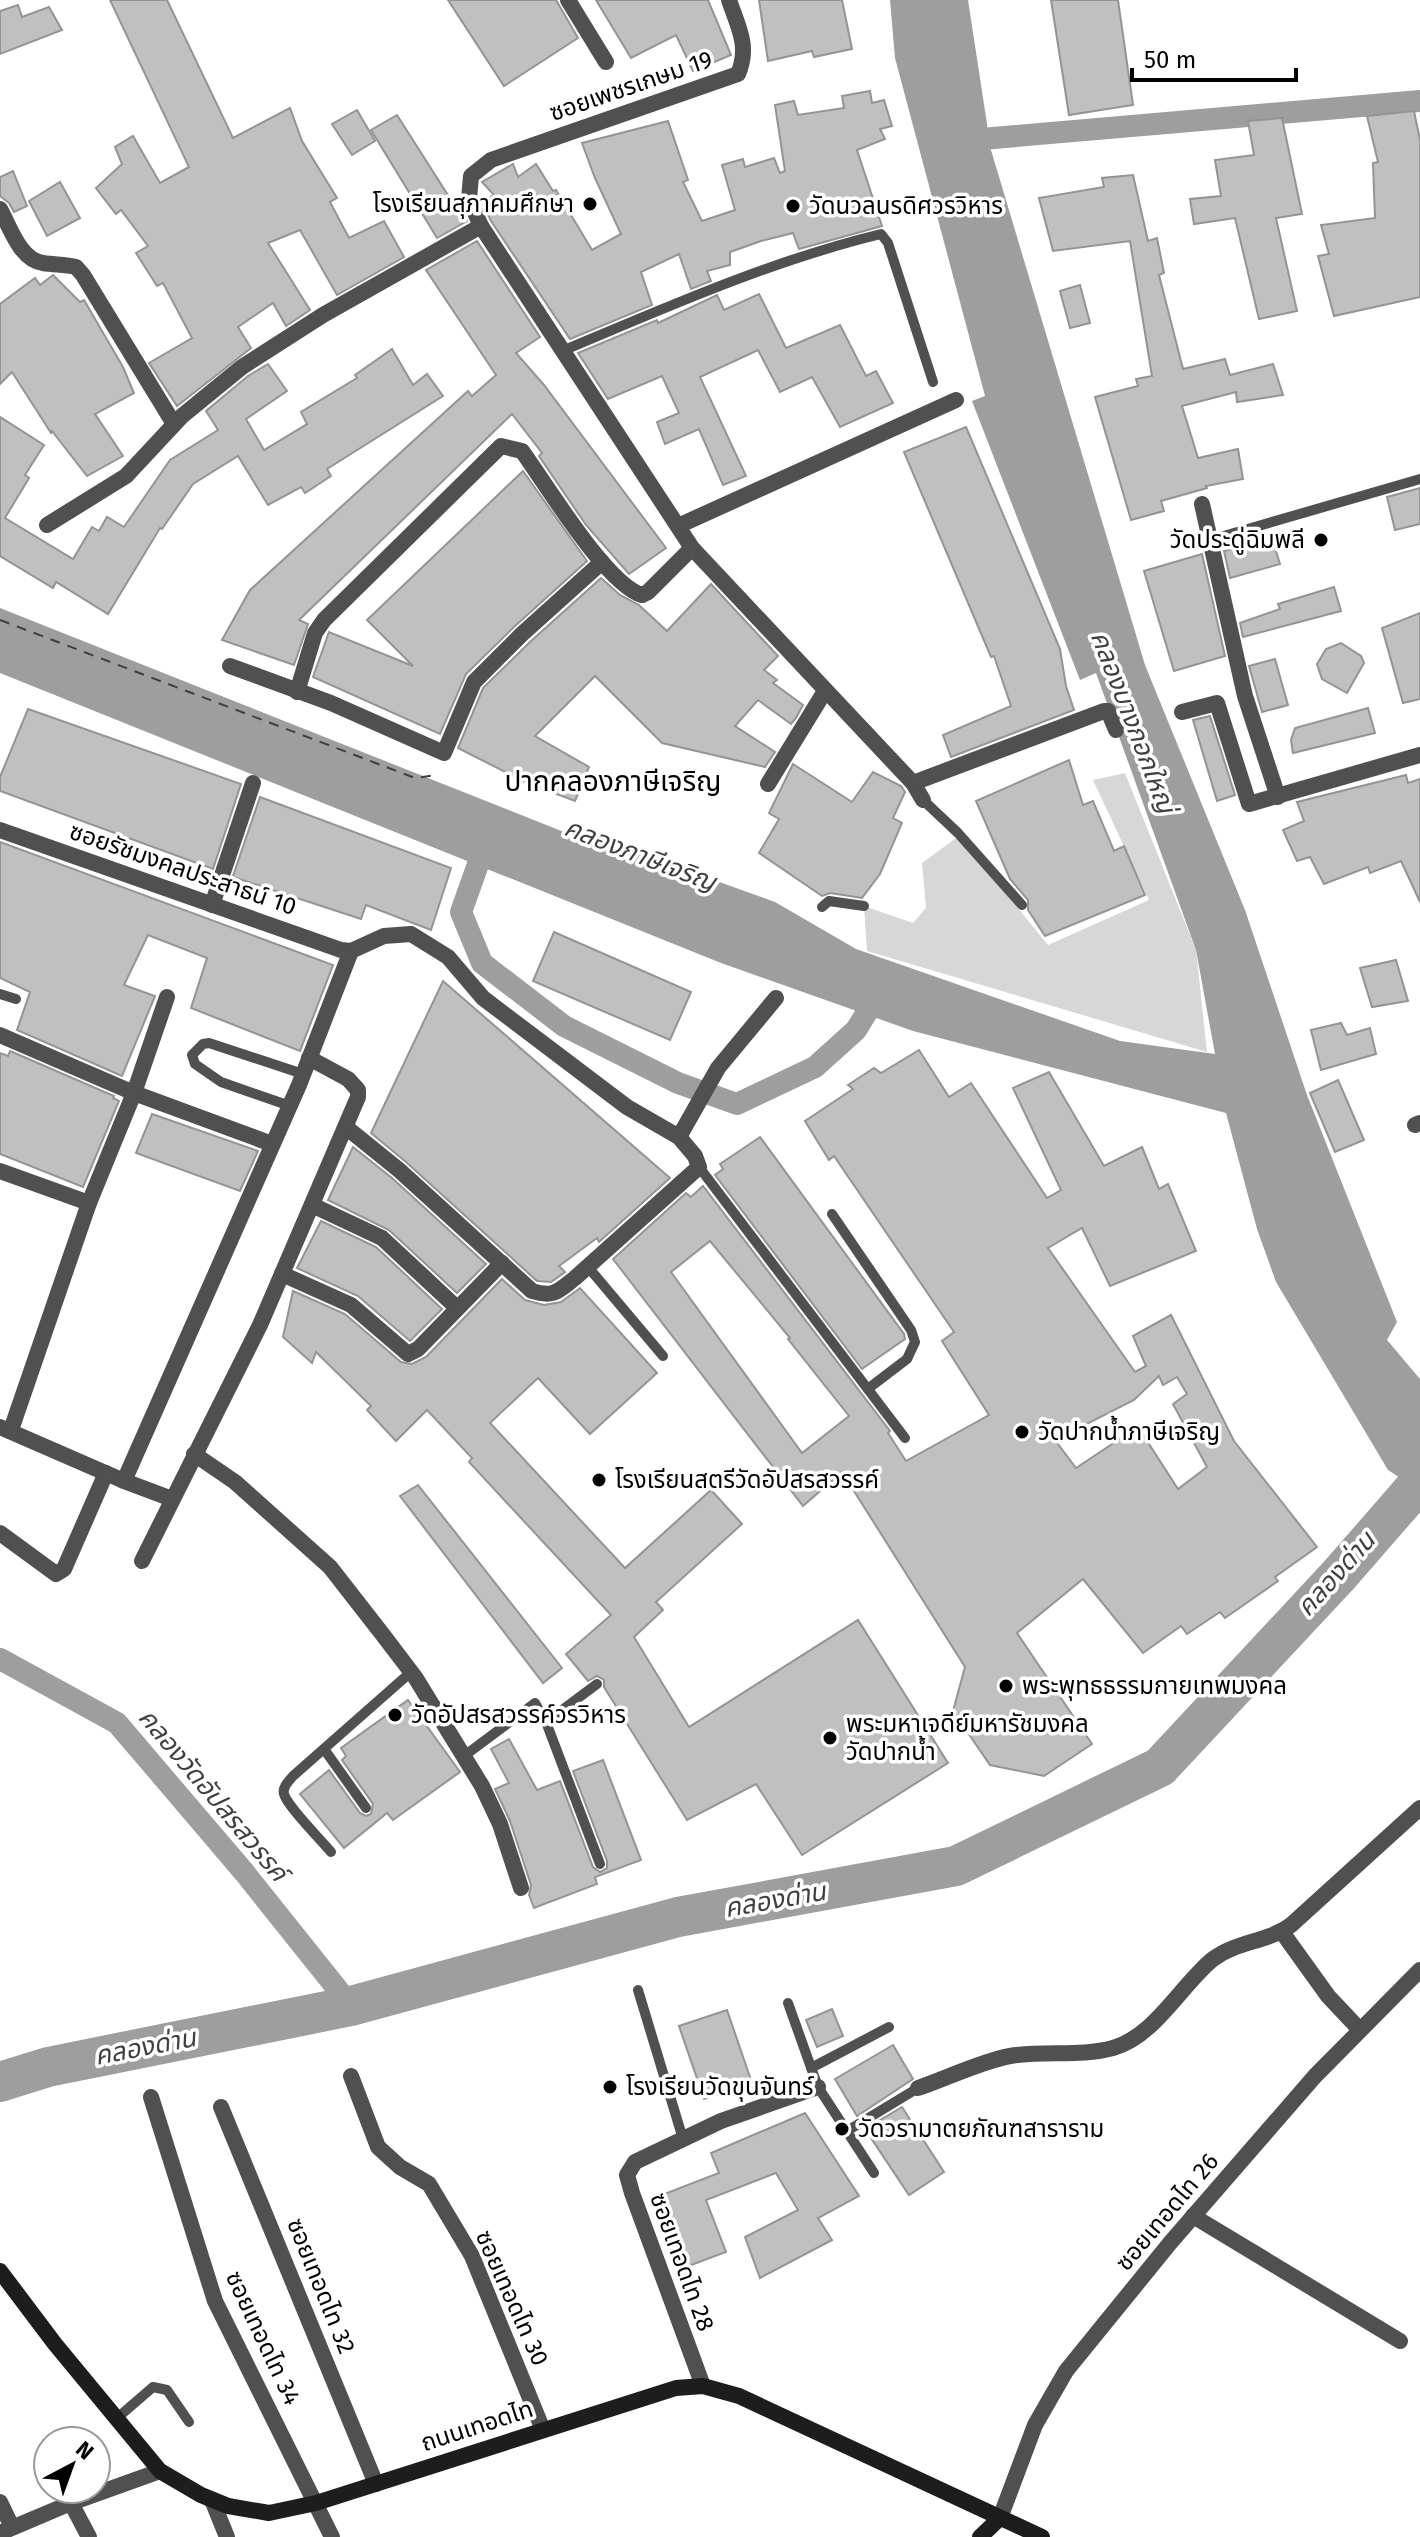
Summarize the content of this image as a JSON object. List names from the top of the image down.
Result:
{
  "streets": {
    "main road": ["ถนนเทอดไท"],
    "street": [
      "ซอยเพชรเกษม 19",
      "ซอยรัชมงคลประสาธน์ 10",
      "ซอยเทอดไท 26",
      "ซอยเทอดไท 28",
      "ซอยเทอดไท 32",
      "ซอยเทอดไท 30",
      "ซอยเทอดไท 34"
    ]
  },
  "crossings": [
    ["ซอยเทอดไท 26", "ถนนเทอดไท"],
    ["ซอยเทอดไท 28", "ถนนเทอดไท"],
    ["ซอยเทอดไท 32", "ถนนเทอดไท"],
    ["ซอยเทอดไท 30", "ถนนเทอดไท"],
    ["ซอยเทอดไท 34", "ถนนเทอดไท"]
  ],
  "districts": ["ปากคลองภาษีเจริญ"],
  "water": [
    "คลองบางกอกใหญ่",
    "คลองภาษีเจริญ",
    "คลองด่าน",
    "คลองวัดอัปสรสวรรค์"
  ],
  "places": [
    "โรงเรียนสุภาคมศึกษา",
    "วัดนวลนรดิศวรวิหาร",
    "วัดประดู่ฉิมพลี",
    "วัดปากน้ำภาษีเจริญ",
    "โรงเรียนสตรีวัดอัปสรสวรรค์",
    "พระพุทธธรรมกายเทพมงคล",
    "วัดอัปสรสวรรค์วรวิหาร",
    "พระมหาเจดีย์มหารัชมงคล วัดปากน้ำ",
    "โรงเรียนวัดขุนจันทร์",
    "วัดวรามาตยภัณฑสาราราม"
  ],
  "scale_bar": "50 m",
  "north": "top right"
}
